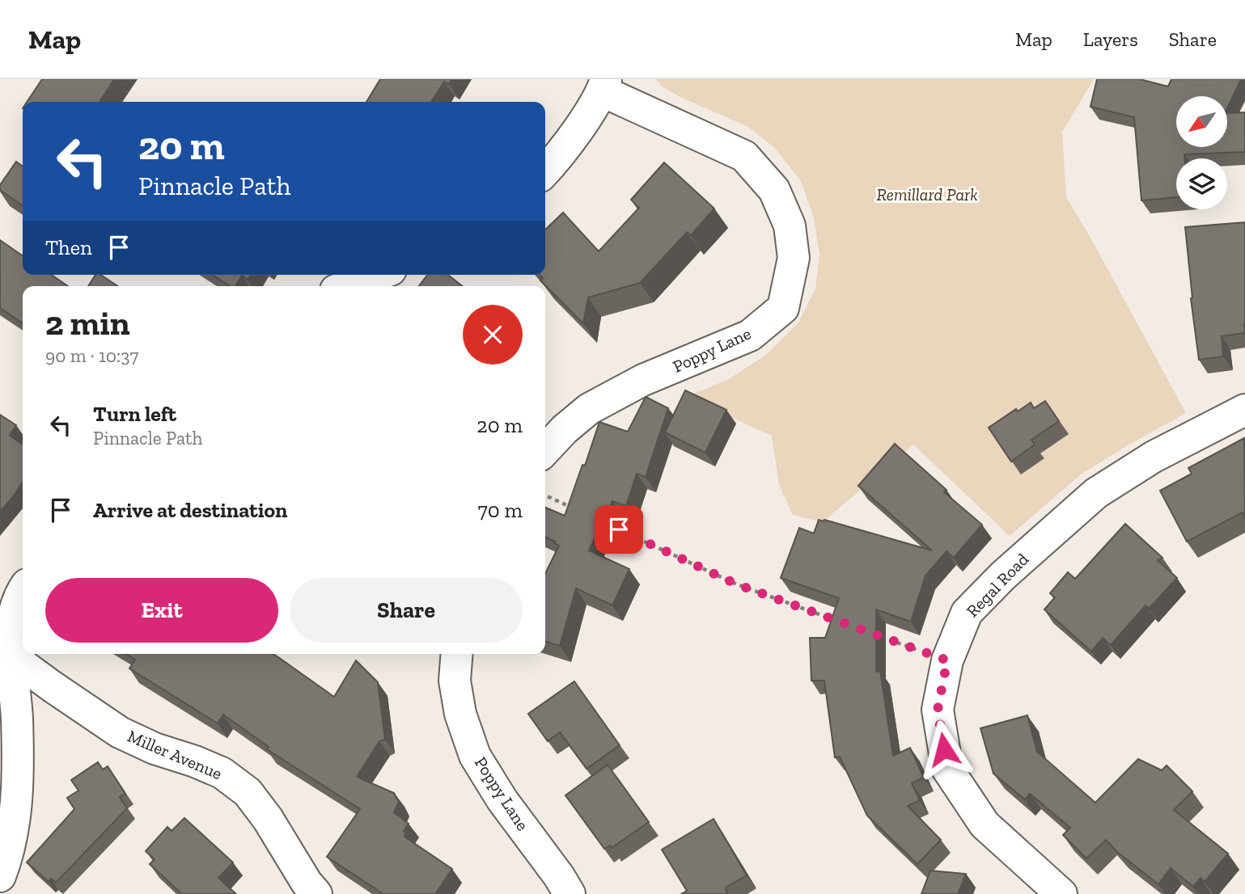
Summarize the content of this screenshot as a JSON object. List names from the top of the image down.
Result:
{
  "streets": {
    "street": ["Poppy Lane", "Regal Road", "Miller Avenue"]
  },
  "parks": ["Remillard Park"],
  "north": "bottom left",
  "page": {
    "header": "Map",
    "nav": ["Map", "Layers", "Share"],
    "turn": ["20 m", "Pinnacle Path"],
    "then": "Then",
    "heading": ["2 min", "90 m · 10:37"],
    "list": [
      {
        "name": "Turn left",
        "note": "Pinnacle Path",
        "value": "20 m"
      },
      {
        "name": "Arrive at destination",
        "value": "70 m"
      }
    ],
    "buttons": ["Exit", "Share"]
  }
}
